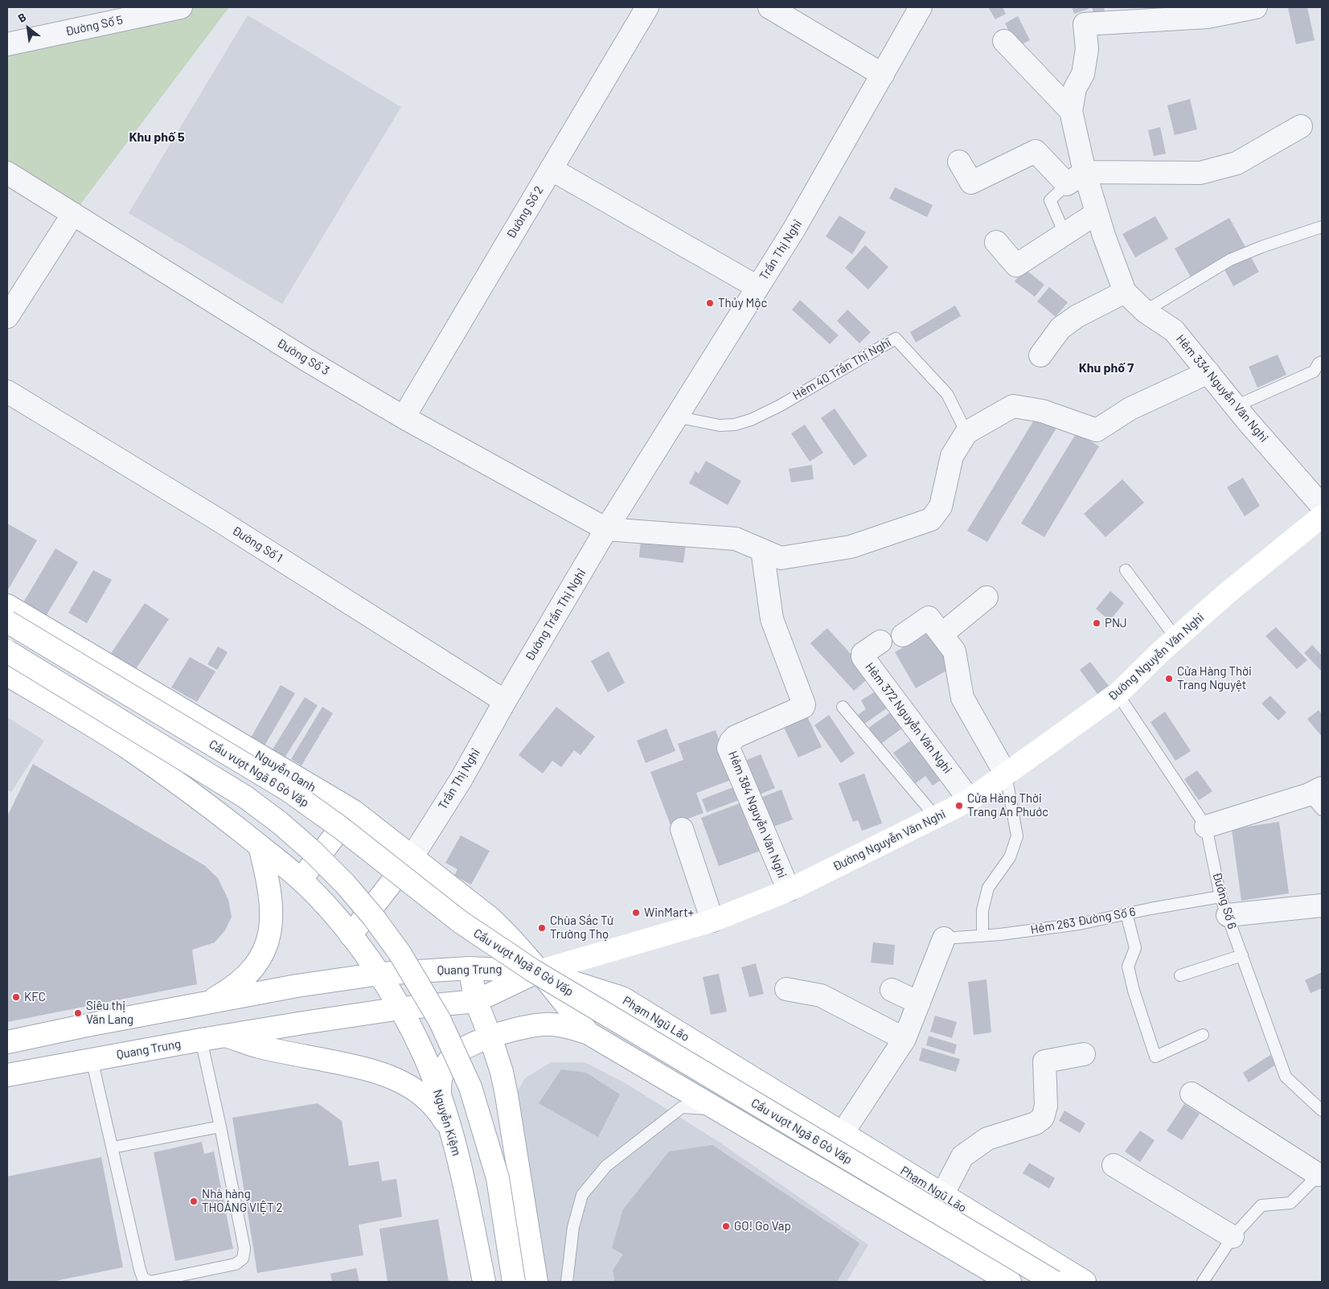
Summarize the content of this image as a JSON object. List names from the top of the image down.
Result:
{
  "streets": {
    "main road": [
      "Đường Nguyễn Văn Nghi",
      "Nguyễn Oanh",
      "Cầu vượt Ngã 6 Gò Vấp",
      "Quang Trung",
      "Phạm Ngũ Lão",
      "Nguyễn Kiệm"
    ],
    "street": [
      "Đường Số 5",
      "Đường Số 2",
      "Trần Thị Nghỉ",
      "Đường Số 3",
      "Hẻm 334 Nguyễn Văn Nghi",
      "Đường Số 1",
      "Đường Trần Thị Nghỉ",
      "Hẻm 372 Nguyễn Văn Nghi",
      "Hẻm 384 Nguyễn Văn Nghi"
    ],
    "lane": ["Hẻm 40 Trần Thị Nghĩ", "Đường Số 6", "Hẻm 263 Đường Số 6"]
  },
  "crossings": [
    ["Đường Số 2", "Đường Số 3"],
    ["Trần Thị Nghỉ", "Đường Số 3"],
    ["Trần Thị Nghỉ", "Hẻm 40 Trần Thị Nghĩ"],
    ["Trần Thị Nghỉ", "Đường Số 1"],
    ["Trần Thị Nghỉ", "Đường Trần Thị Nghỉ"],
    ["Trần Thị Nghỉ", "Nguyễn Oanh"],
    ["Đường Số 3", "Đường Trần Thị Nghỉ"],
    ["Hẻm 334 Nguyễn Văn Nghi", "Đường Nguyễn Văn Nghi"],
    ["Đường Số 1", "Đường Trần Thị Nghỉ"],
    ["Đường Nguyễn Văn Nghi", "Hẻm 372 Nguyễn Văn Nghi"],
    ["Đường Nguyễn Văn Nghi", "Nguyễn Oanh"],
    ["Đường Nguyễn Văn Nghi", "Hẻm 384 Nguyễn Văn Nghi"],
    ["Đường Nguyễn Văn Nghi", "Đường Số 6"],
    ["Đường Nguyễn Văn Nghi", "Quang Trung"],
    ["Đường Nguyễn Văn Nghi", "Phạm Ngũ Lão"],
    ["Nguyễn Oanh", "Quang Trung"],
    ["Nguyễn Oanh", "Phạm Ngũ Lão"],
    ["Đường Số 6", "Hẻm 263 Đường Số 6"],
    ["Quang Trung", "Phạm Ngũ Lão"],
    ["Quang Trung", "Nguyễn Kiệm"]
  ],
  "districts": ["Khu phố 5", "Khu phố 7"],
  "places": [
    "Thủy Mộc",
    "PNJ",
    "Cửa Hàng Thời Trang Nguyệt",
    "Cửa Hàng Thời Trang An Phước",
    "WinMart+",
    "Chùa Sắc Tứ Trường Thọ",
    "KFC",
    "Siêu thị Văn Lang",
    "Nhà hàng THOÁNG VIỆT 2",
    "GO! Go Vap"
  ],
  "north": "top left"
}
